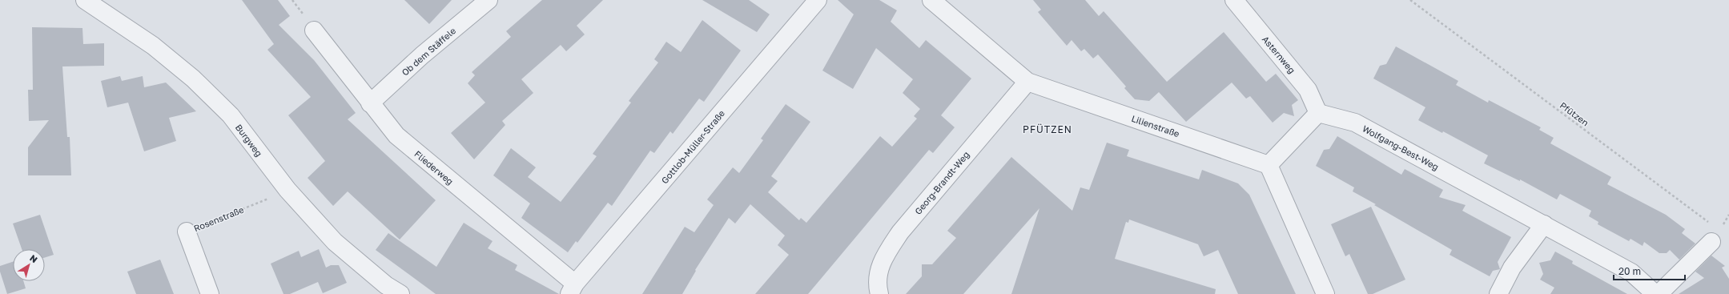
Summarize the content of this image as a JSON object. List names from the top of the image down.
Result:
{
  "streets": {
    "street": [
      "Ob dem Stäffele",
      "Asternweg",
      "Lilienstraße",
      "Burgweg",
      "Gottlob-Müller-Straße",
      "Wolfgang-Best-Weg",
      "Fliederweg",
      "Georg-Brandt-Weg",
      "Rosenstraße"
    ],
    "path": ["Pfützen"]
  },
  "crossings": [
    ["Ob dem Stäffele", "Fliederweg"],
    ["Asternweg", "Wolfgang-Best-Weg"],
    ["Lilienstraße", "Georg-Brandt-Weg"],
    ["Gottlob-Müller-Straße", "Fliederweg"]
  ],
  "districts": ["PFÜTZEN"],
  "scale_bar": "20 m",
  "north": "top right"
}
